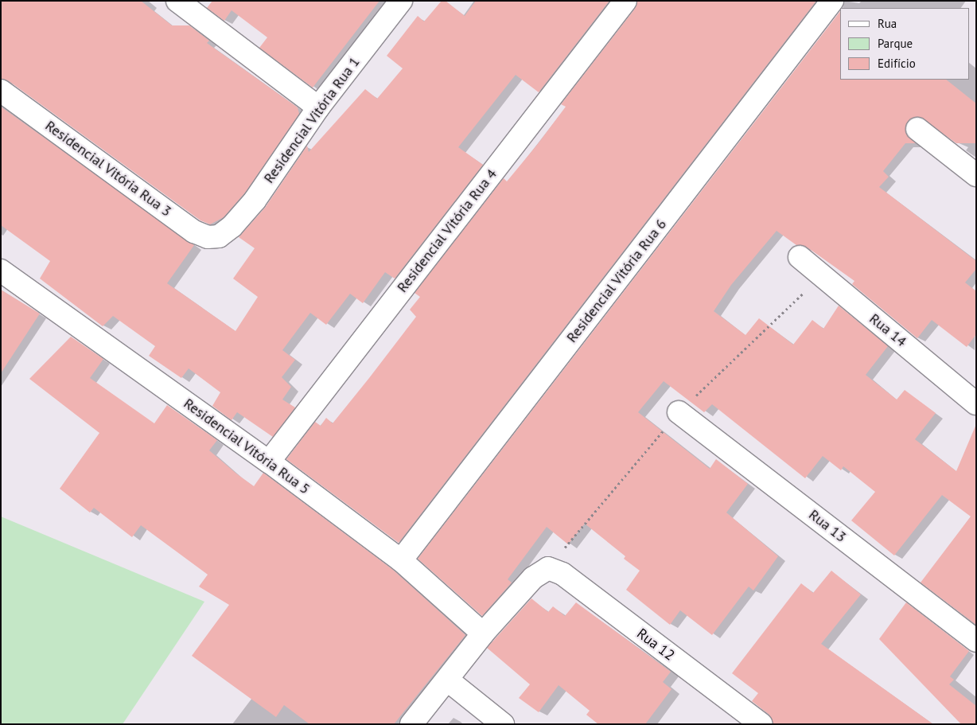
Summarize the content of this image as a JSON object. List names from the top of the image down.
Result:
{
  "streets": {
    "street": [
      "Residencial Vitória Rua 1",
      "Residencial Vitória Rua 3",
      "Residencial Vitória Rua 4",
      "Residencial Vitória Rua 6",
      "Rua 14",
      "Residencial Vitória Rua 5",
      "Rua 13",
      "Rua 12"
    ]
  },
  "crossings": [
    ["Residencial Vitória Rua 1", "Residencial Vitória Rua 3"],
    ["Residencial Vitória Rua 4", "Residencial Vitória Rua 5"],
    ["Residencial Vitória Rua 6", "Residencial Vitória Rua 5"],
    ["Residencial Vitória Rua 5", "Rua 12"]
  ],
  "legend": ["Rua", "Parque", "Edifício"]
}
